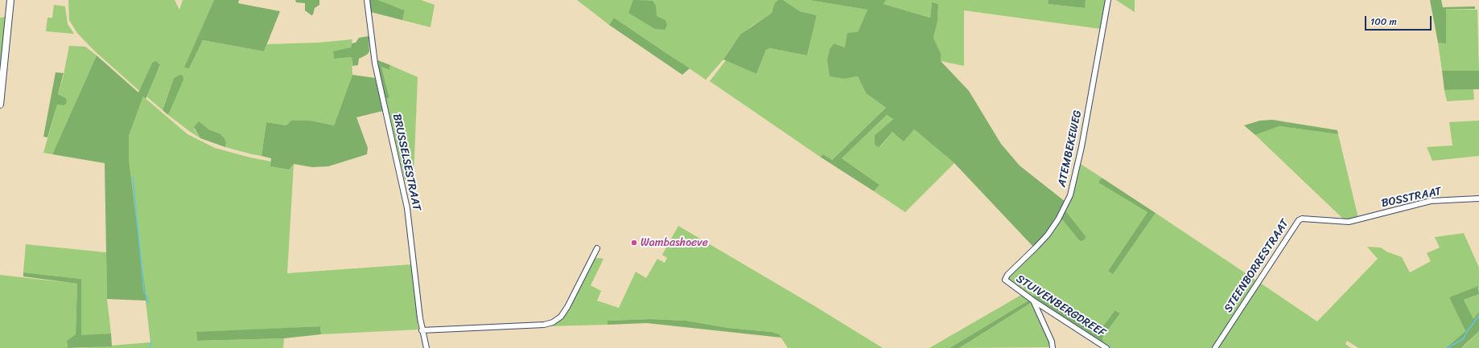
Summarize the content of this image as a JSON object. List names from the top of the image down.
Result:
{
  "streets": {
    "street": [
      "ATEMBEKEWEG",
      "BRUSSELSESTRAAT",
      "BOSSTRAAT",
      "STEENBORRESTRAAT",
      "STUIVENBERGDREEF"
    ]
  },
  "crossings": [
    ["ATEMBEKEWEG", "STUIVENBERGDREEF"],
    ["BOSSTRAAT", "STEENBORRESTRAAT"]
  ],
  "places": ["Wambashoeve"],
  "scale_bar": "100 m"
}
